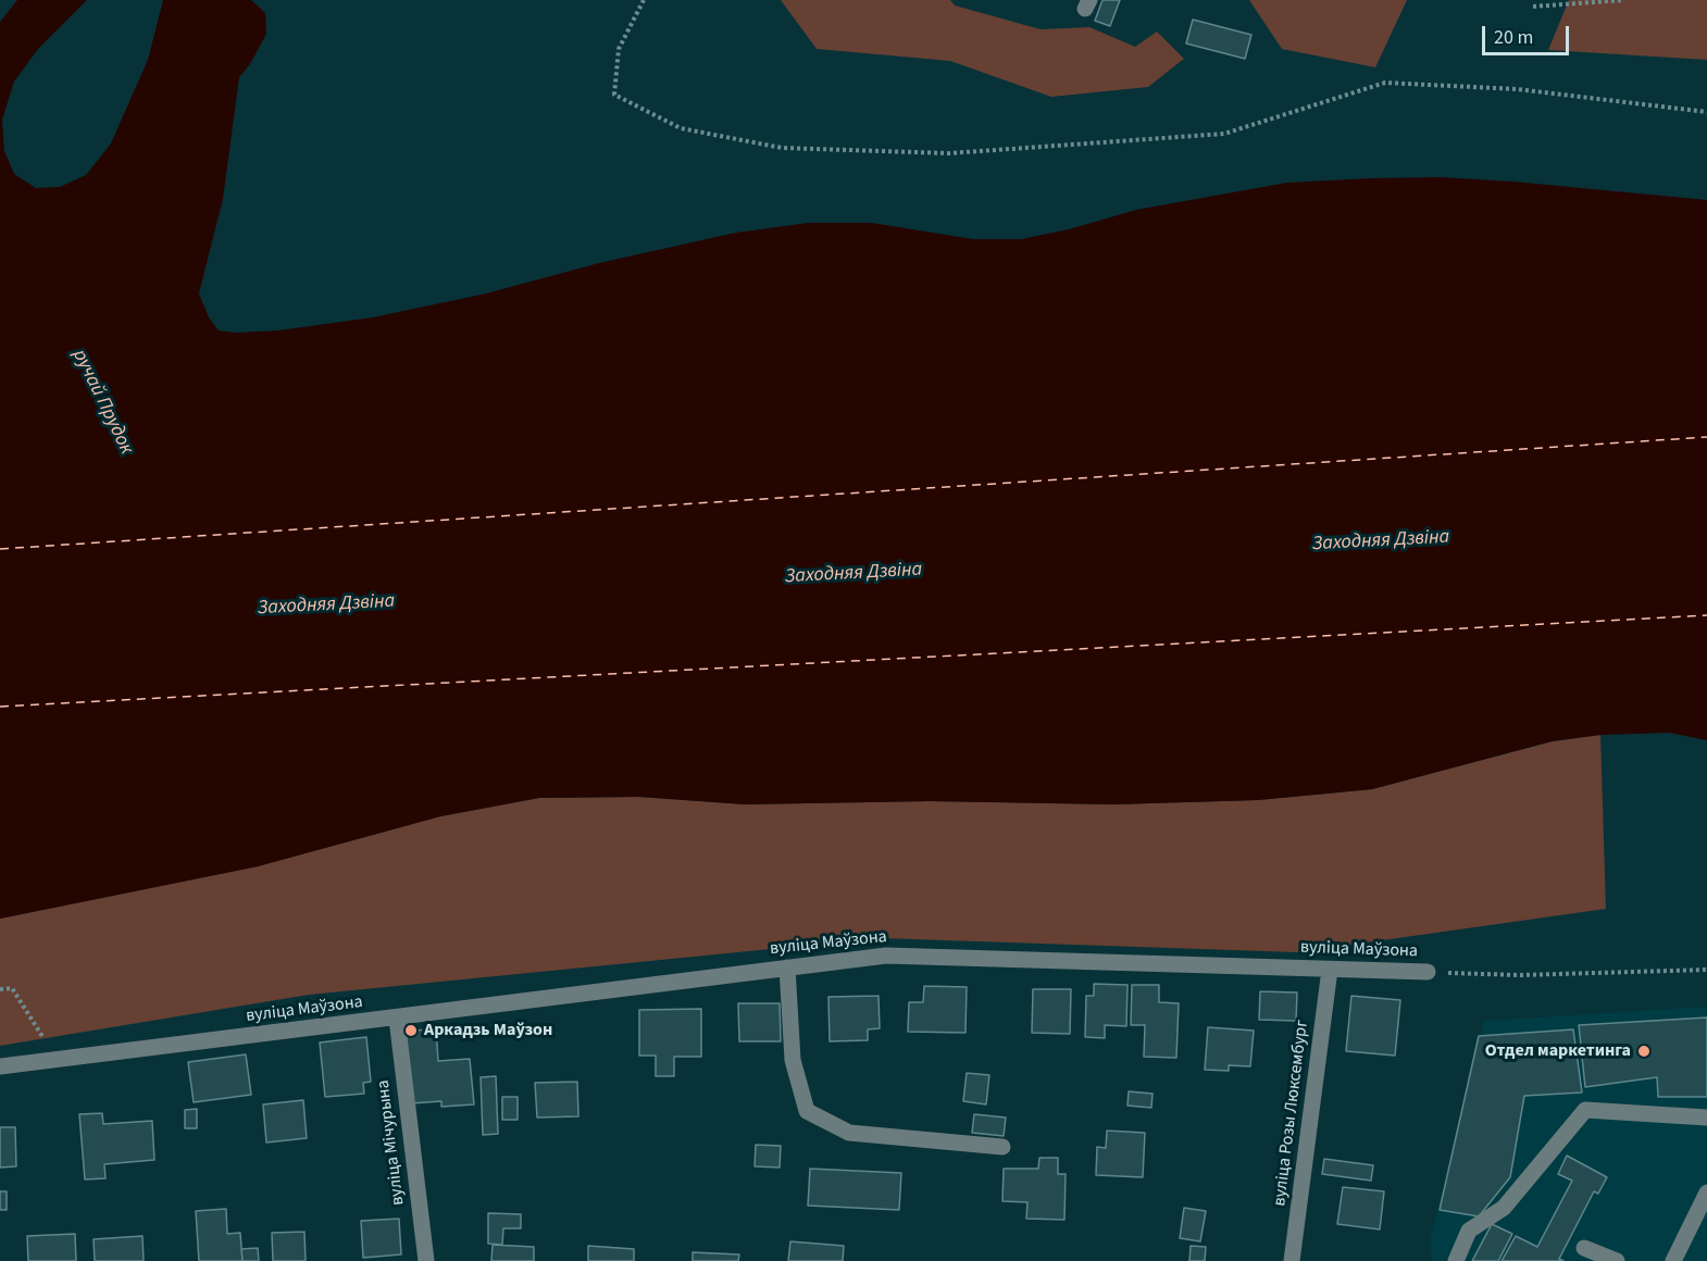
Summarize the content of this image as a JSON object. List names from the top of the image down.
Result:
{
  "streets": {
    "street": ["вуліца Маўзона", "вуліца Розы Люксембург", "вуліца Мічурына"]
  },
  "crossings": [
    ["вуліца Маўзона", "вуліца Розы Люксембург"],
    ["вуліца Маўзона", "вуліца Мічурына"]
  ],
  "water": ["ручай Прудок", "Заходняя Дзвіна"],
  "places": ["Аркадзь Маўзон", "Отдел маркетинга"],
  "scale_bar": "20 m"
}
